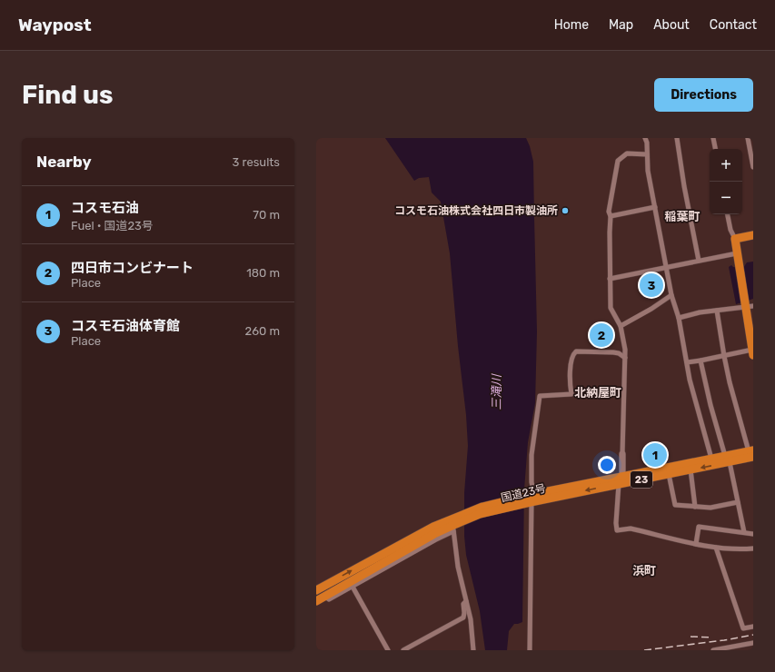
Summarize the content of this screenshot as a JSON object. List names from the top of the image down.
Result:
{
  "streets": {
    "highway": ["23", "国道23号"]
  },
  "districts": ["稲葉町", "北納屋町", "浜町"],
  "water": ["三滝川"],
  "places": ["コスモ石油株式会社四日市製油所"],
  "page": {
    "header": "Waypost",
    "nav": [
      "Home",
      "Map",
      "About",
      "Contact"
    ],
    "buttons": "Directions",
    "title": "Find us",
    "heading": ["Nearby", "3 results"],
    "map_buttons": ["+", "−"],
    "list": [
      {
        "mark": "1",
        "name": "コスモ石油",
        "note": "Fuel · 国道23号",
        "value": "70 m"
      },
      {
        "mark": "2",
        "name": "四日市コンビナート",
        "note": "Place",
        "value": "180 m"
      },
      {
        "mark": "3",
        "name": "コスモ石油体育館",
        "note": "Place",
        "value": "260 m"
      }
    ],
    "pins": ["3", "2", "1"]
  }
}
